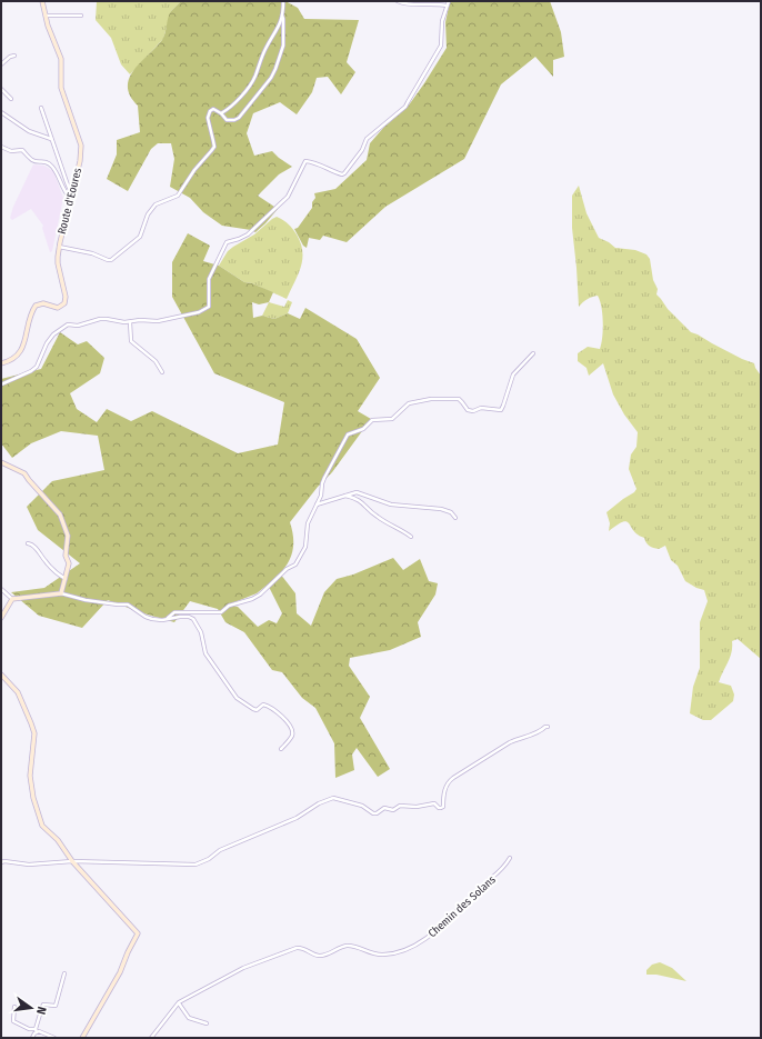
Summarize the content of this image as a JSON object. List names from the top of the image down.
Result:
{
  "streets": {
    "street": ["Route d'Eoures", "Chemin des Solans"]
  },
  "north": "right"
}
